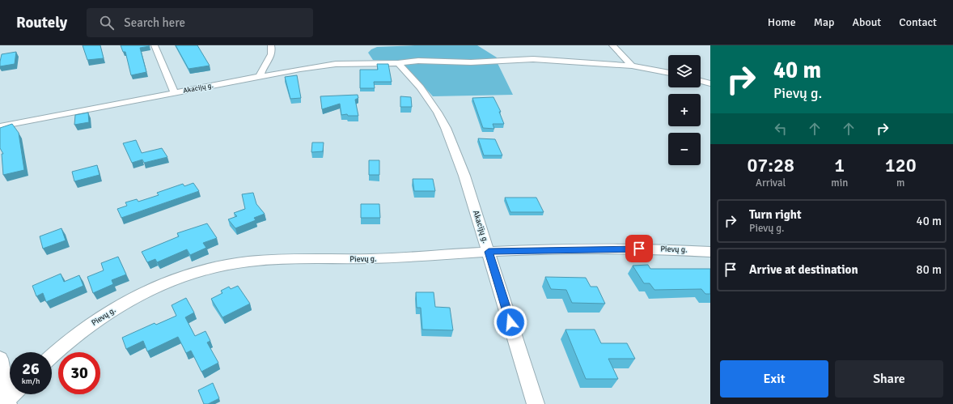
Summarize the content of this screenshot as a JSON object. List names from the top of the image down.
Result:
{
  "streets": {
    "street": ["Akacijų g.", "Pievų g."]
  },
  "crossings": [
    ["Akacijų g.", "Pievų g."]
  ],
  "page": {
    "header": "Routely",
    "search": "Search here",
    "nav": [
      "Home",
      "Map",
      "About",
      "Contact"
    ],
    "turn": ["40 m", "Pievų g."],
    "map_buttons": ["+", "−"],
    "eta": [
      "07:28",
      "Arrival",
      "1",
      "min",
      "120",
      "m"
    ],
    "list": [
      {
        "name": "Turn right",
        "note": "Pievų g.",
        "value": "40 m"
      },
      {
        "name": "Arrive at destination",
        "value": "80 m"
      }
    ],
    "speed": "26 km/h",
    "limit": "30",
    "buttons": ["Exit", "Share"]
  }
}
